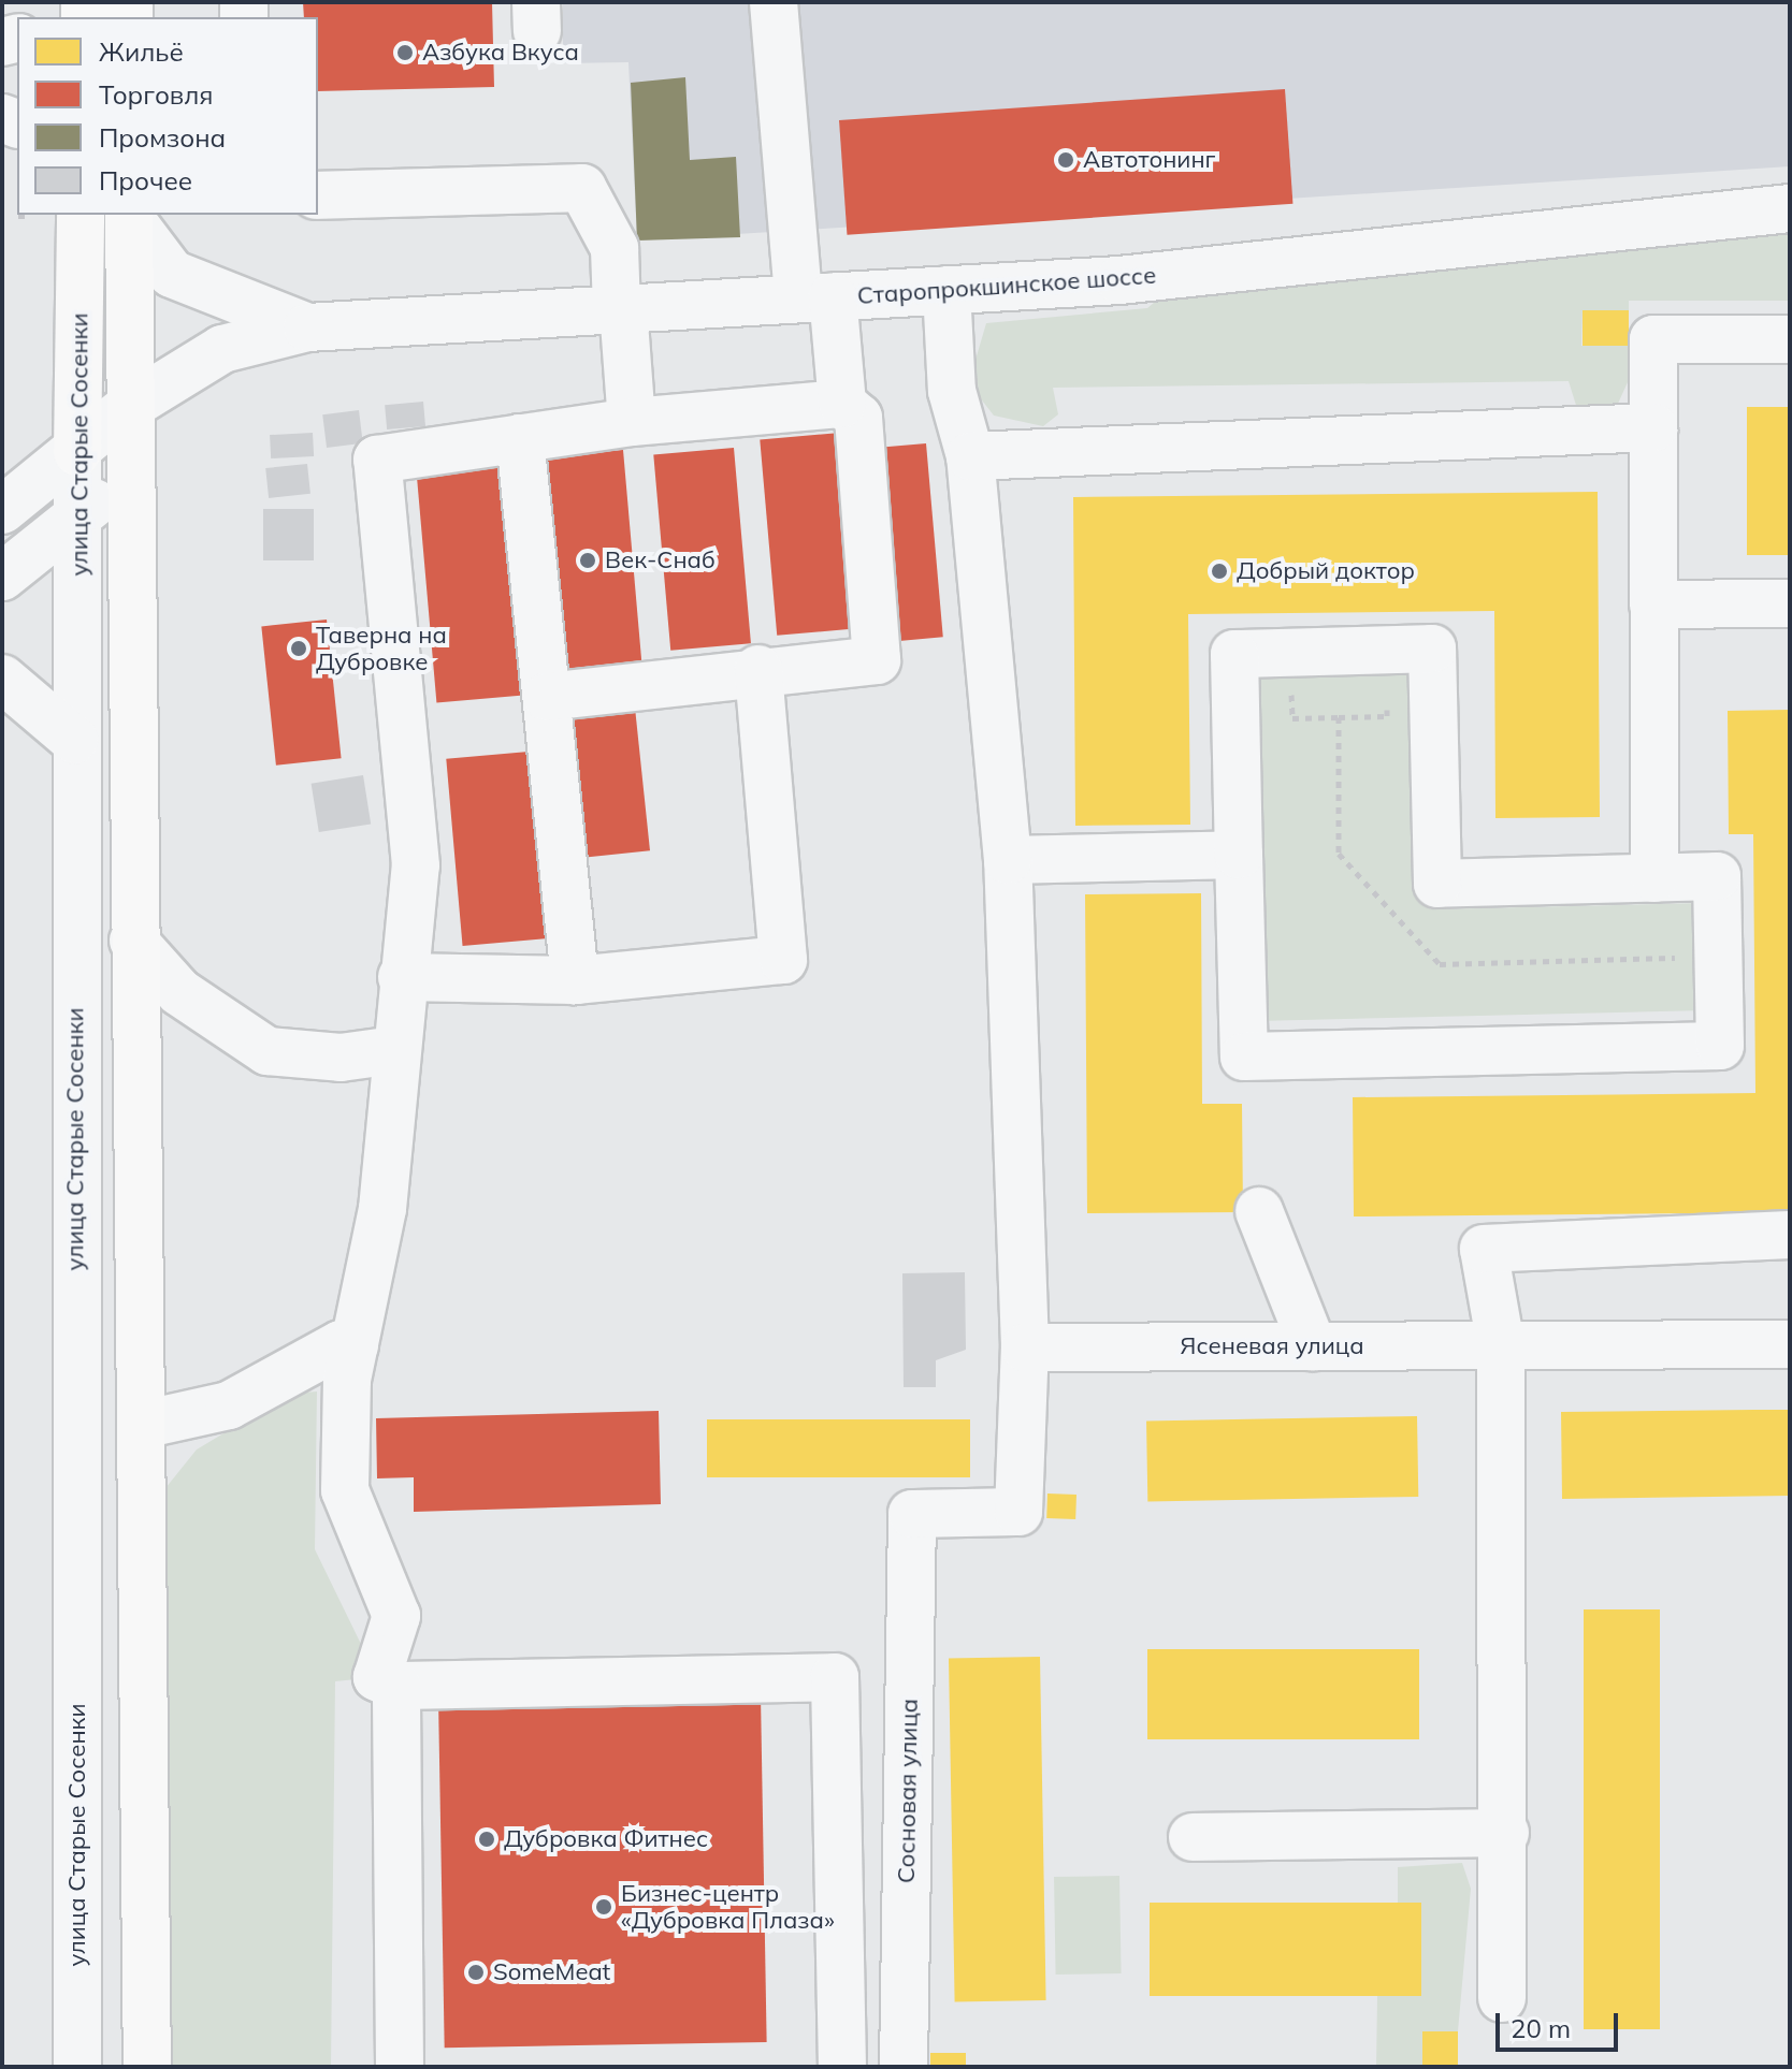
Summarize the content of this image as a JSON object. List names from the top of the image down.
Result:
{
  "streets": {
    "main road": ["улица Старые Сосенки"],
    "street": ["Старопрокшинское шоссе", "Ясеневая улица", "Сосновая улица"]
  },
  "crossings": [
    ["Старопрокшинское шоссе", "улица Старые Сосенки"],
    ["Ясеневая улица", "Сосновая улица"]
  ],
  "places": [
    "Азбука Вкуса",
    "Автотонинг",
    "Век-Снаб",
    "Добрый доктор",
    "Таверна на Дубровке",
    "Дубровка Фитнес",
    "Бизнес-центр «Дубровка Плаза»",
    "SomeMeat"
  ],
  "legend": [
    "Жильё",
    "Торговля",
    "Промзона",
    "Прочее"
  ],
  "scale_bar": "20 m"
}
